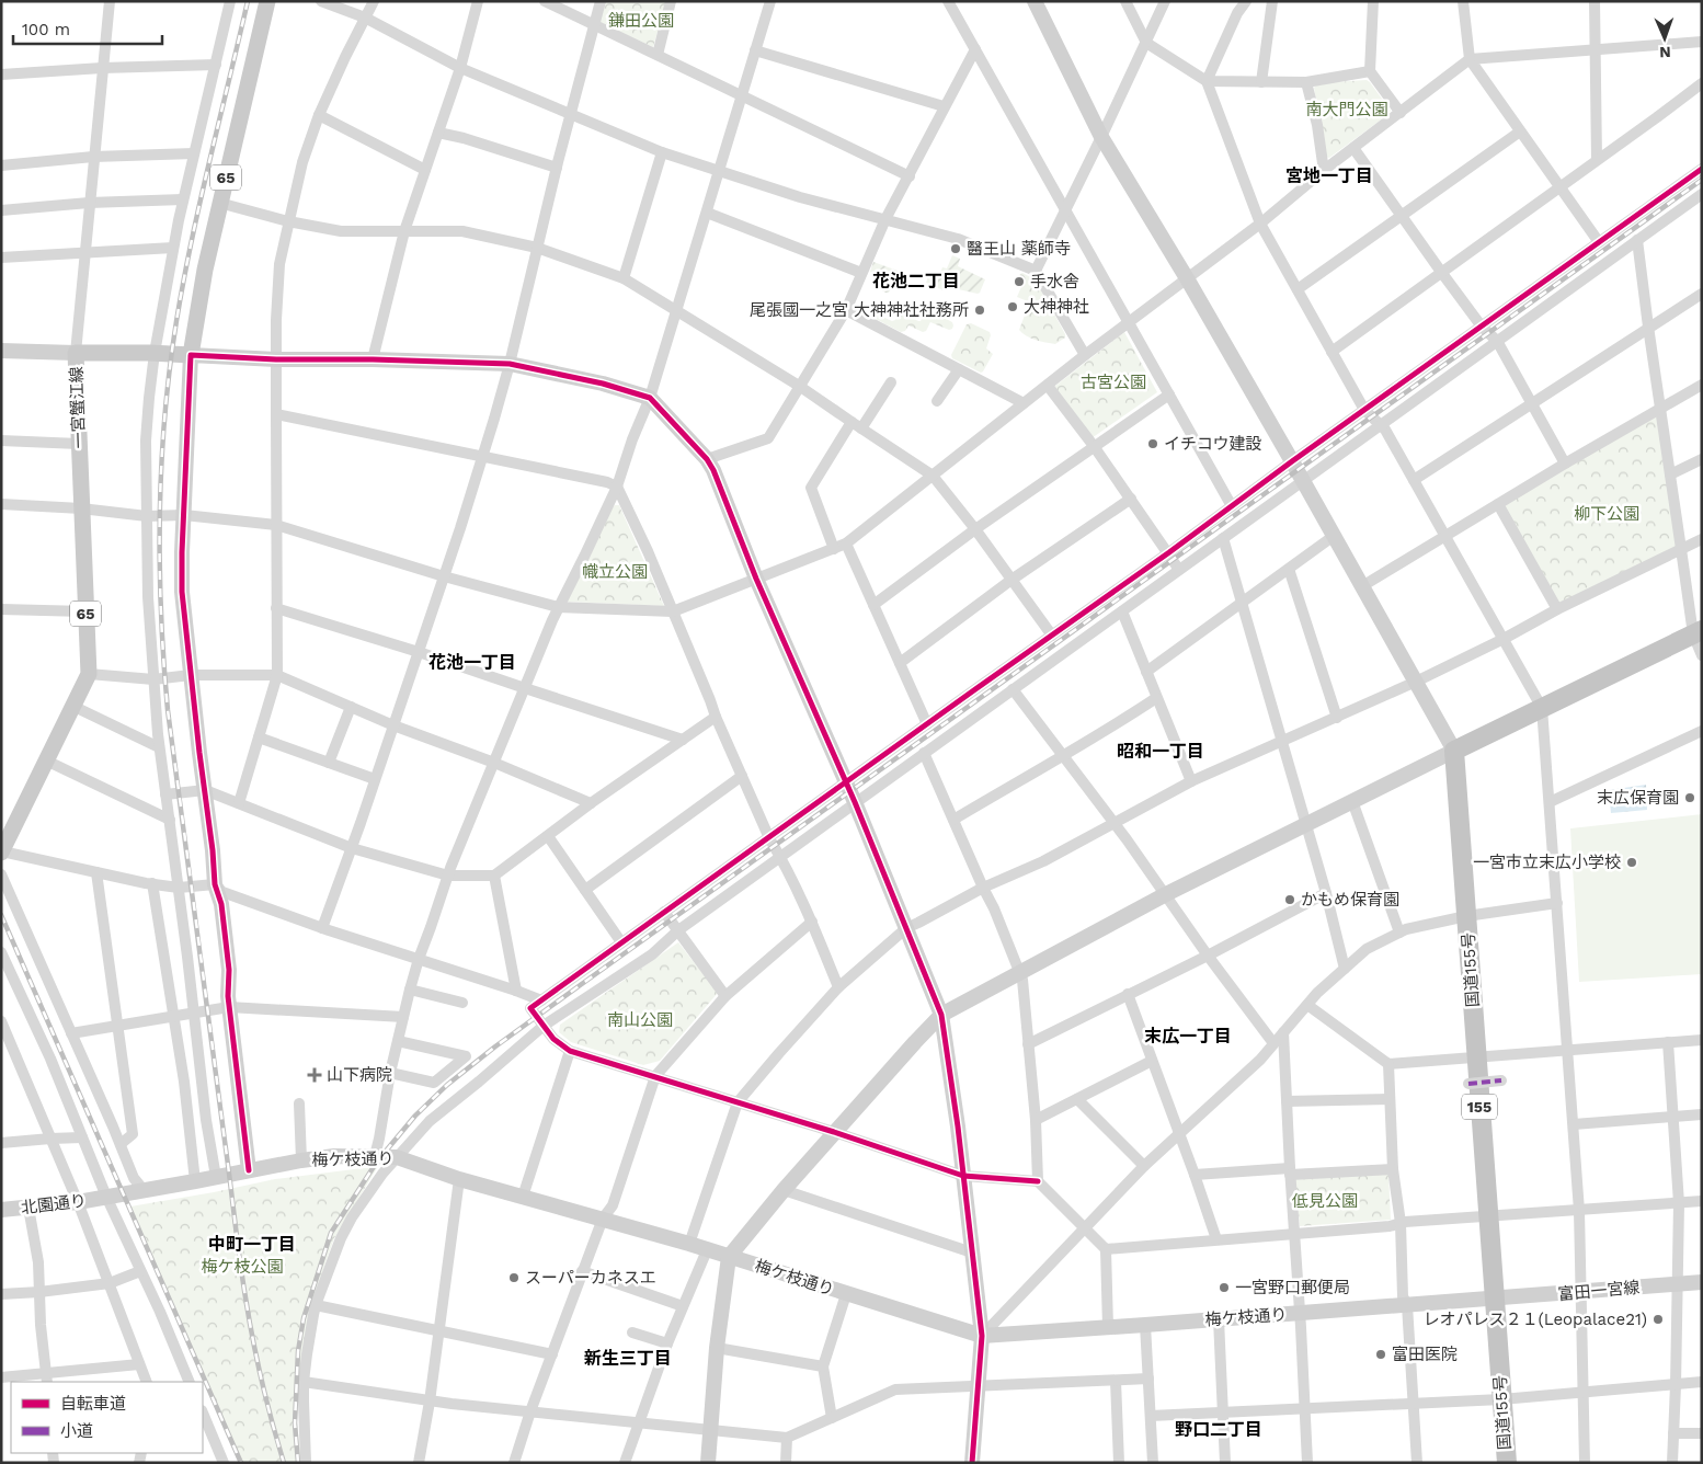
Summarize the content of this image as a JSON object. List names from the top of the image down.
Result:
{
  "streets": {
    "highway": ["国道155号", "155"],
    "main road": ["65", "一宮蟹江線"],
    "street": ["梅ケ枝通り", "北園通り", "富田一宮線"]
  },
  "crossings": [
    ["65", "一宮蟹江線"],
    ["国道155号", "梅ケ枝通り"],
    ["国道155号", "富田一宮線"],
    ["梅ケ枝通り", "北園通り"],
    ["梅ケ枝通り", "富田一宮線"]
  ],
  "districts": [
    "宮地一丁目",
    "花池二丁目",
    "花池一丁目",
    "昭和一丁目",
    "末広一丁目",
    "中町一丁目",
    "新生三丁目",
    "野口二丁目"
  ],
  "parks": [
    "鎌田公園",
    "南大門公園",
    "古宮公園",
    "柳下公園",
    "幟立公園",
    "南山公園",
    "低見公園",
    "梅ケ枝公園"
  ],
  "places": {
    "other": [
      "醫王山 薬師寺",
      "手水舎",
      "大神神社",
      "尾張國一之宮 大神神社社務所",
      "イチコウ建設",
      "末広保育園",
      "一宮市立末広小学校",
      "かもめ保育園",
      "スーパーカネスエ",
      "一宮野口郵便局",
      "レオパレス２１(Leopalace21)",
      "富田医院"
    ],
    "health": ["山下病院"]
  },
  "legend": ["自転車道", "小道"],
  "scale_bar": "100 m",
  "north": "bottom"
}
